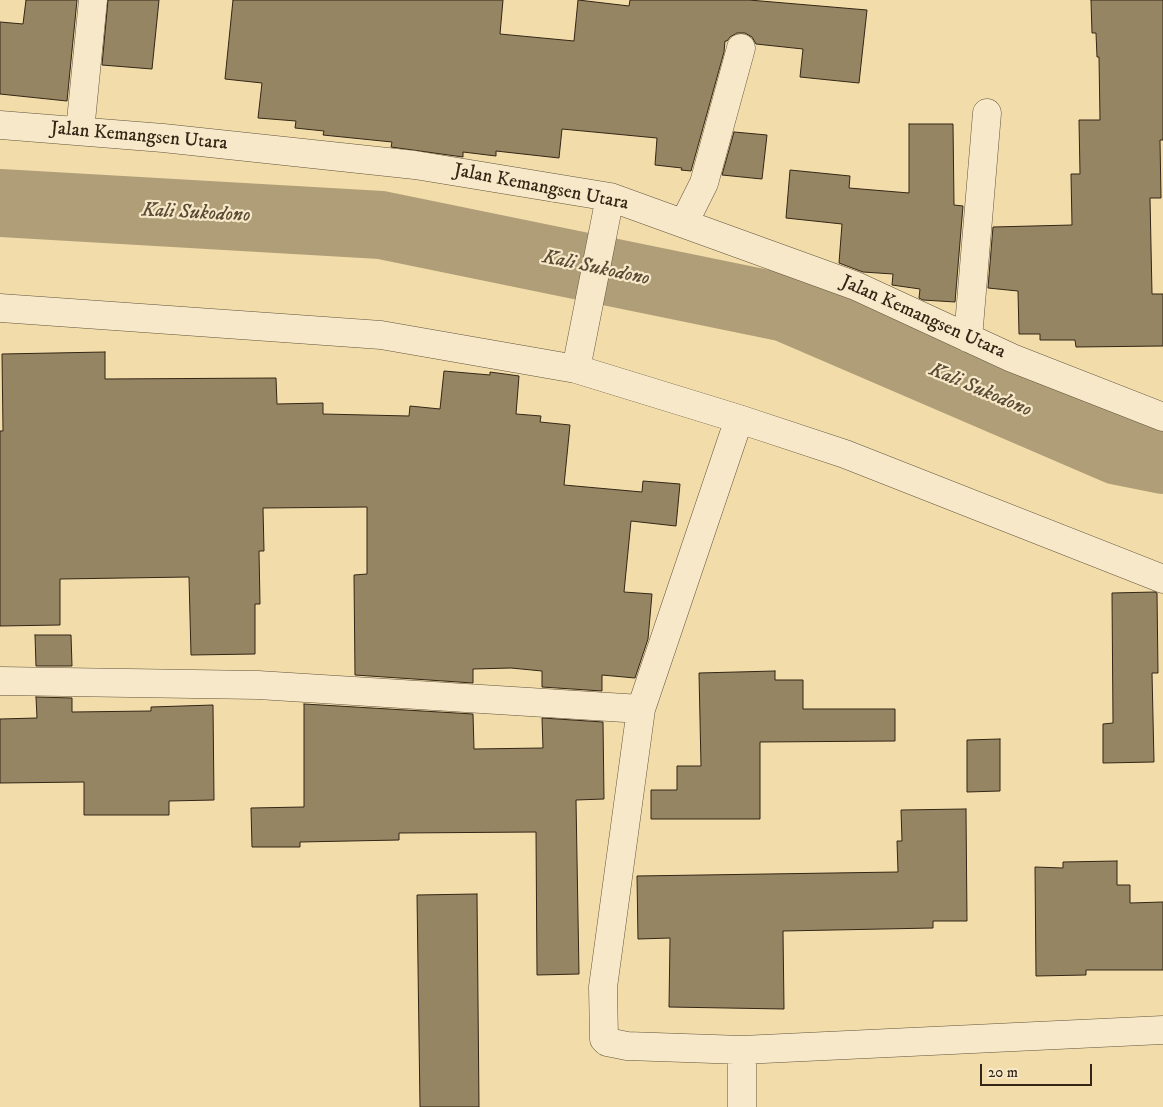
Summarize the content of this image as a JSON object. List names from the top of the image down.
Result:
{
  "streets": {
    "street": ["Jalan Kemangsen Utara"]
  },
  "water": ["Kali Sukodono"],
  "scale_bar": "20 m"
}
